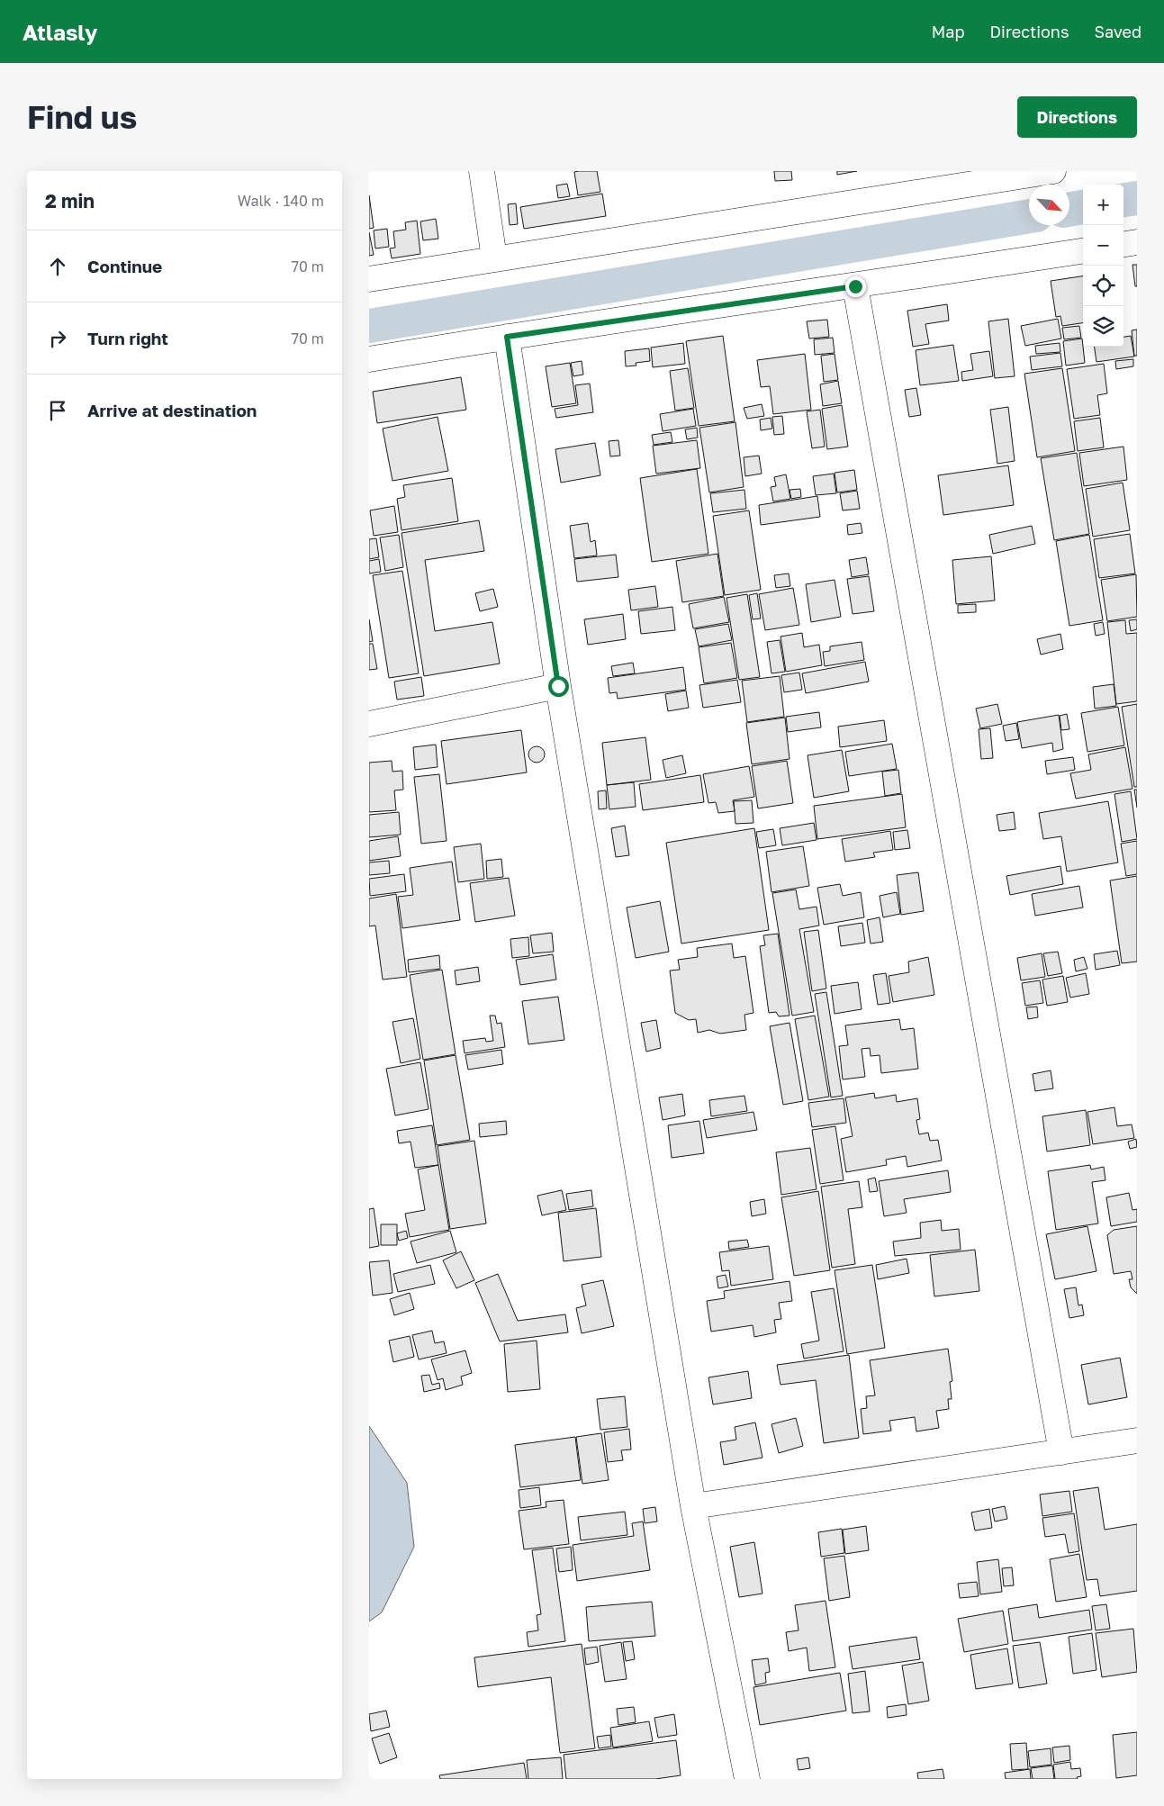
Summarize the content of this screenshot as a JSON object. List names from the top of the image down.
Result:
{
  "north": "bottom right",
  "page": {
    "header": "Atlasly",
    "nav": ["Map", "Directions", "Saved"],
    "buttons": "Directions",
    "title": "Find us",
    "heading": ["2 min", "Walk · 140 m"],
    "map_buttons": ["+", "−"],
    "list": [
      ["Continue", "70 m"],
      ["Turn right", "70 m"],
      "Arrive at destination"
    ]
  }
}
